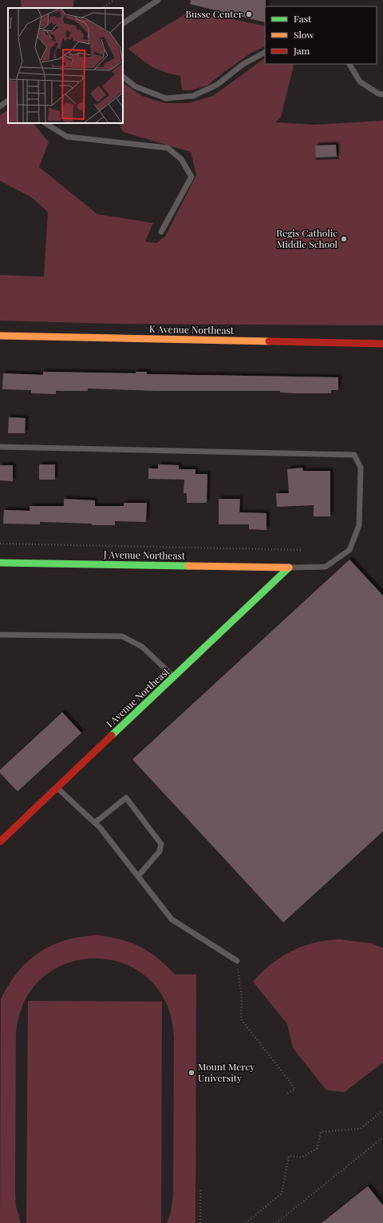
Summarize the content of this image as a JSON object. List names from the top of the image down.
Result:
{
  "streets": {
    "street": ["K Avenue Northeast", "J Avenue Northeast", "I Avenue Northeast"]
  },
  "crossings": [
    ["J Avenue Northeast", "I Avenue Northeast"]
  ],
  "places": ["Busse Center", "Regis Catholic Middle School", "Mount Mercy University"],
  "legend": ["Fast", "Slow", "Jam"]
}
